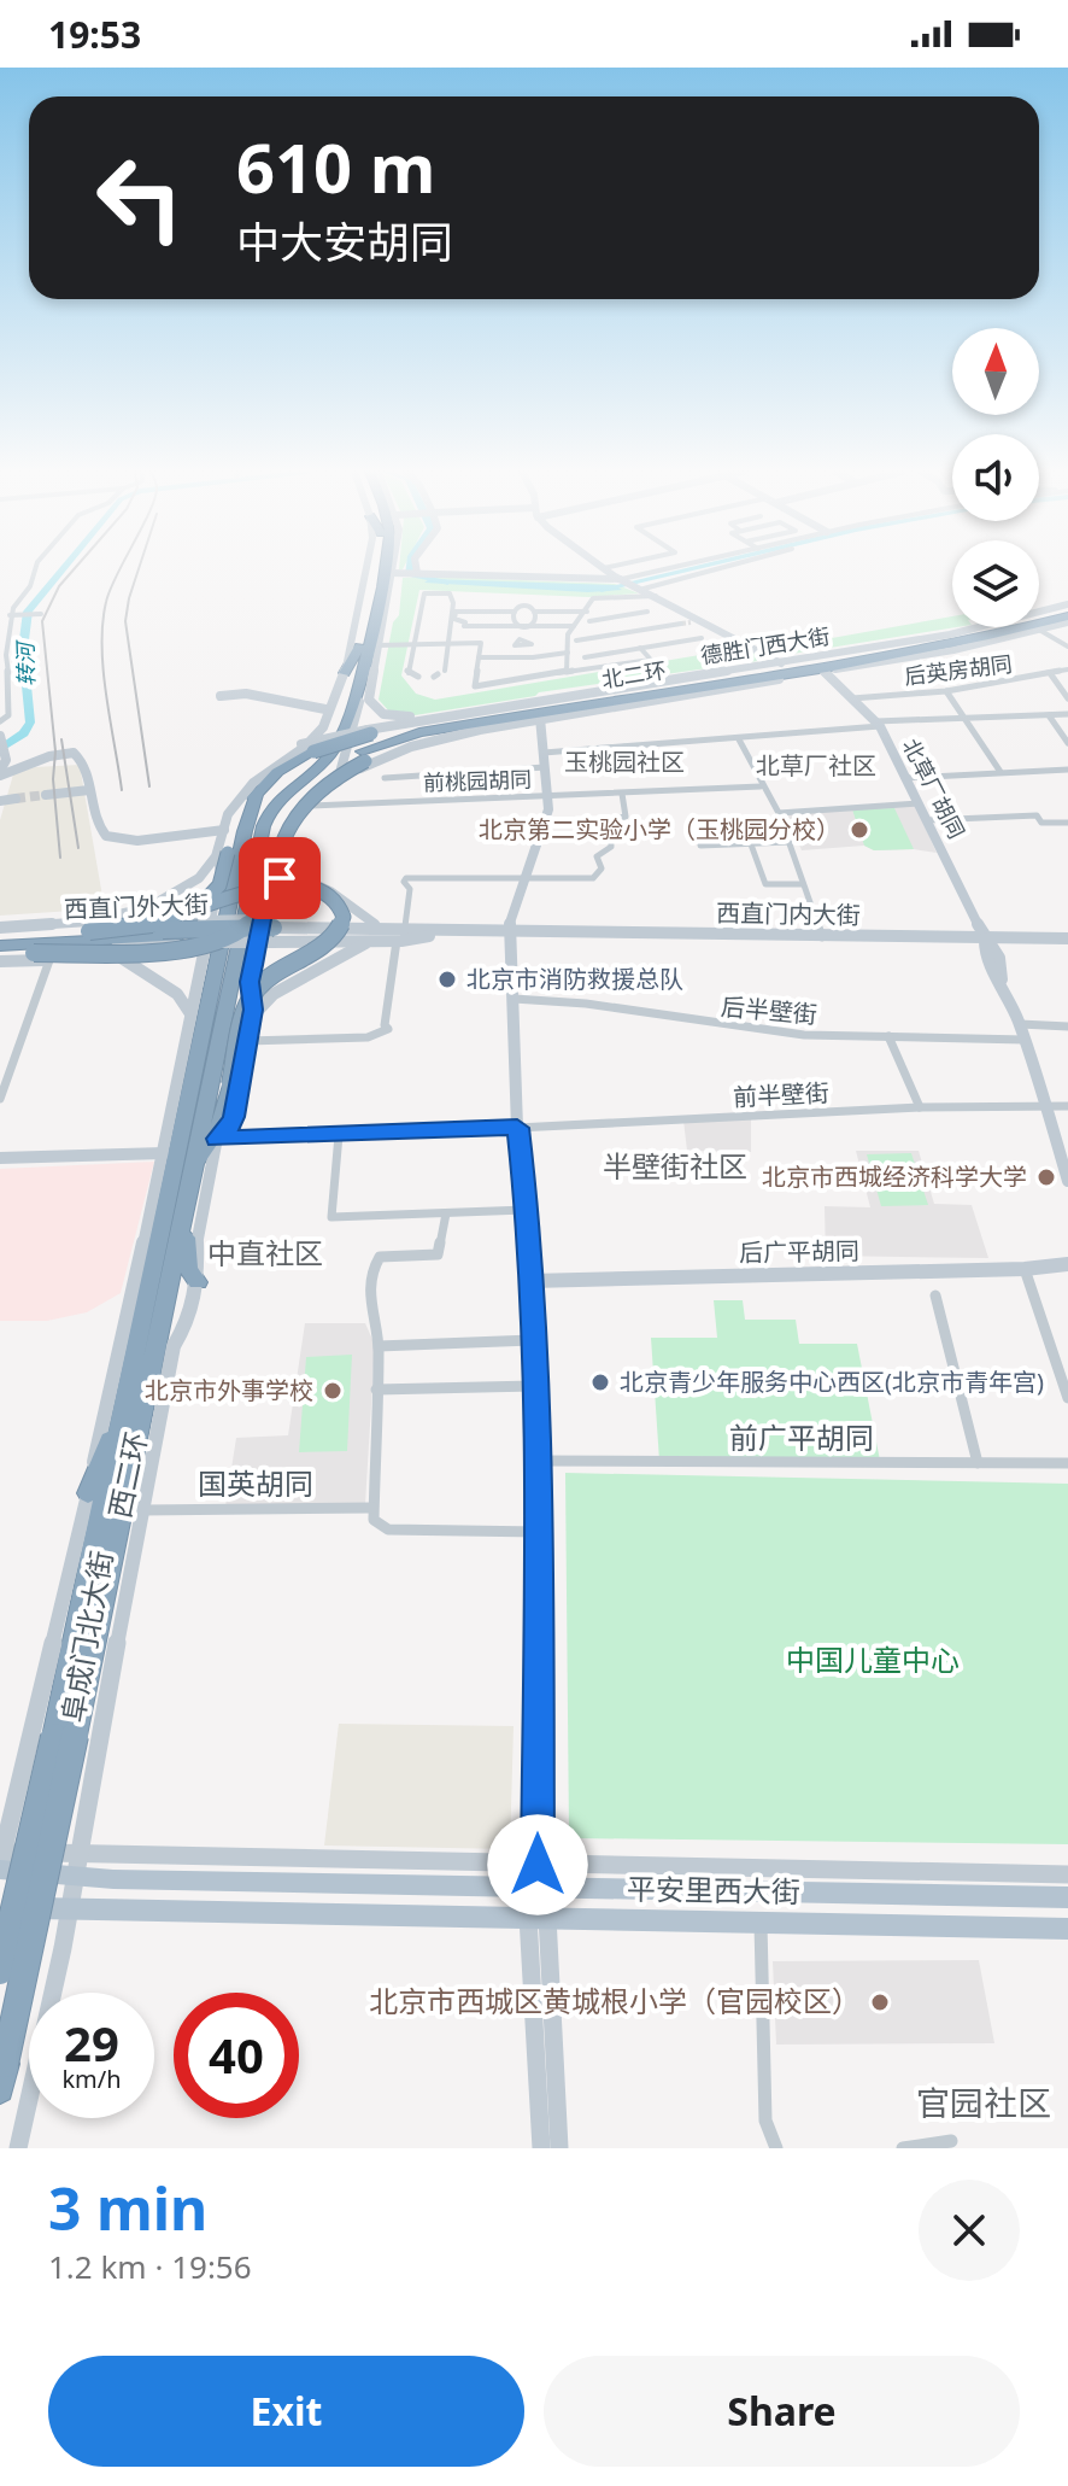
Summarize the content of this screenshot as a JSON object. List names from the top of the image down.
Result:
{
  "streets": {
    "highway": ["北二环", "西直门外大街", "西二环"],
    "main road": ["平安里西大街"],
    "street": [
      "德胜门西大街",
      "后英房胡同",
      "前桃园胡同",
      "北草厂胡同",
      "西直门内大街",
      "后半壁街",
      "前半壁街",
      "后广平胡同",
      "前广平胡同",
      "国英胡同",
      "阜成门北大街"
    ]
  },
  "crossings": [
    ["德胜门西大街", "北二环"],
    ["德胜门西大街", "北草厂胡同"],
    ["德胜门西大街", "阜成门北大街"],
    ["后英房胡同", "北草厂胡同"],
    ["北二环", "西二环"],
    ["北二环", "阜成门北大街"],
    ["前桃园胡同", "阜成门北大街"],
    ["北草厂胡同", "西直门内大街"],
    ["北草厂胡同", "后半壁街"],
    ["北草厂胡同", "前半壁街"],
    ["西直门外大街", "西直门内大街"],
    ["西二环", "阜成门北大街"],
    ["国英胡同", "阜成门北大街"],
    ["阜成门北大街", "平安里西大街"]
  ],
  "districts": [
    "玉桃园社区",
    "北草厂社区",
    "半壁街社区",
    "中直社区",
    "官园社区"
  ],
  "water": ["转河"],
  "parks": ["中国儿童中心"],
  "places": [
    "北京第二实验小学（玉桃园分校）",
    "北京市消防救援总队",
    "北京市西城经济科学大学",
    "北京青少年服务中心西区(北京市青年宫)",
    "北京市外事学校",
    "北京市西城区黄城根小学（官园校区）"
  ],
  "north": "top",
  "page": {
    "status": "19:53",
    "turn": ["610 m", "中大安胡同"],
    "speed": "29 km/h",
    "limit": "40",
    "heading": ["3 min", "1.2 km · 19:56"],
    "buttons": ["Exit", "Share"]
  }
}
